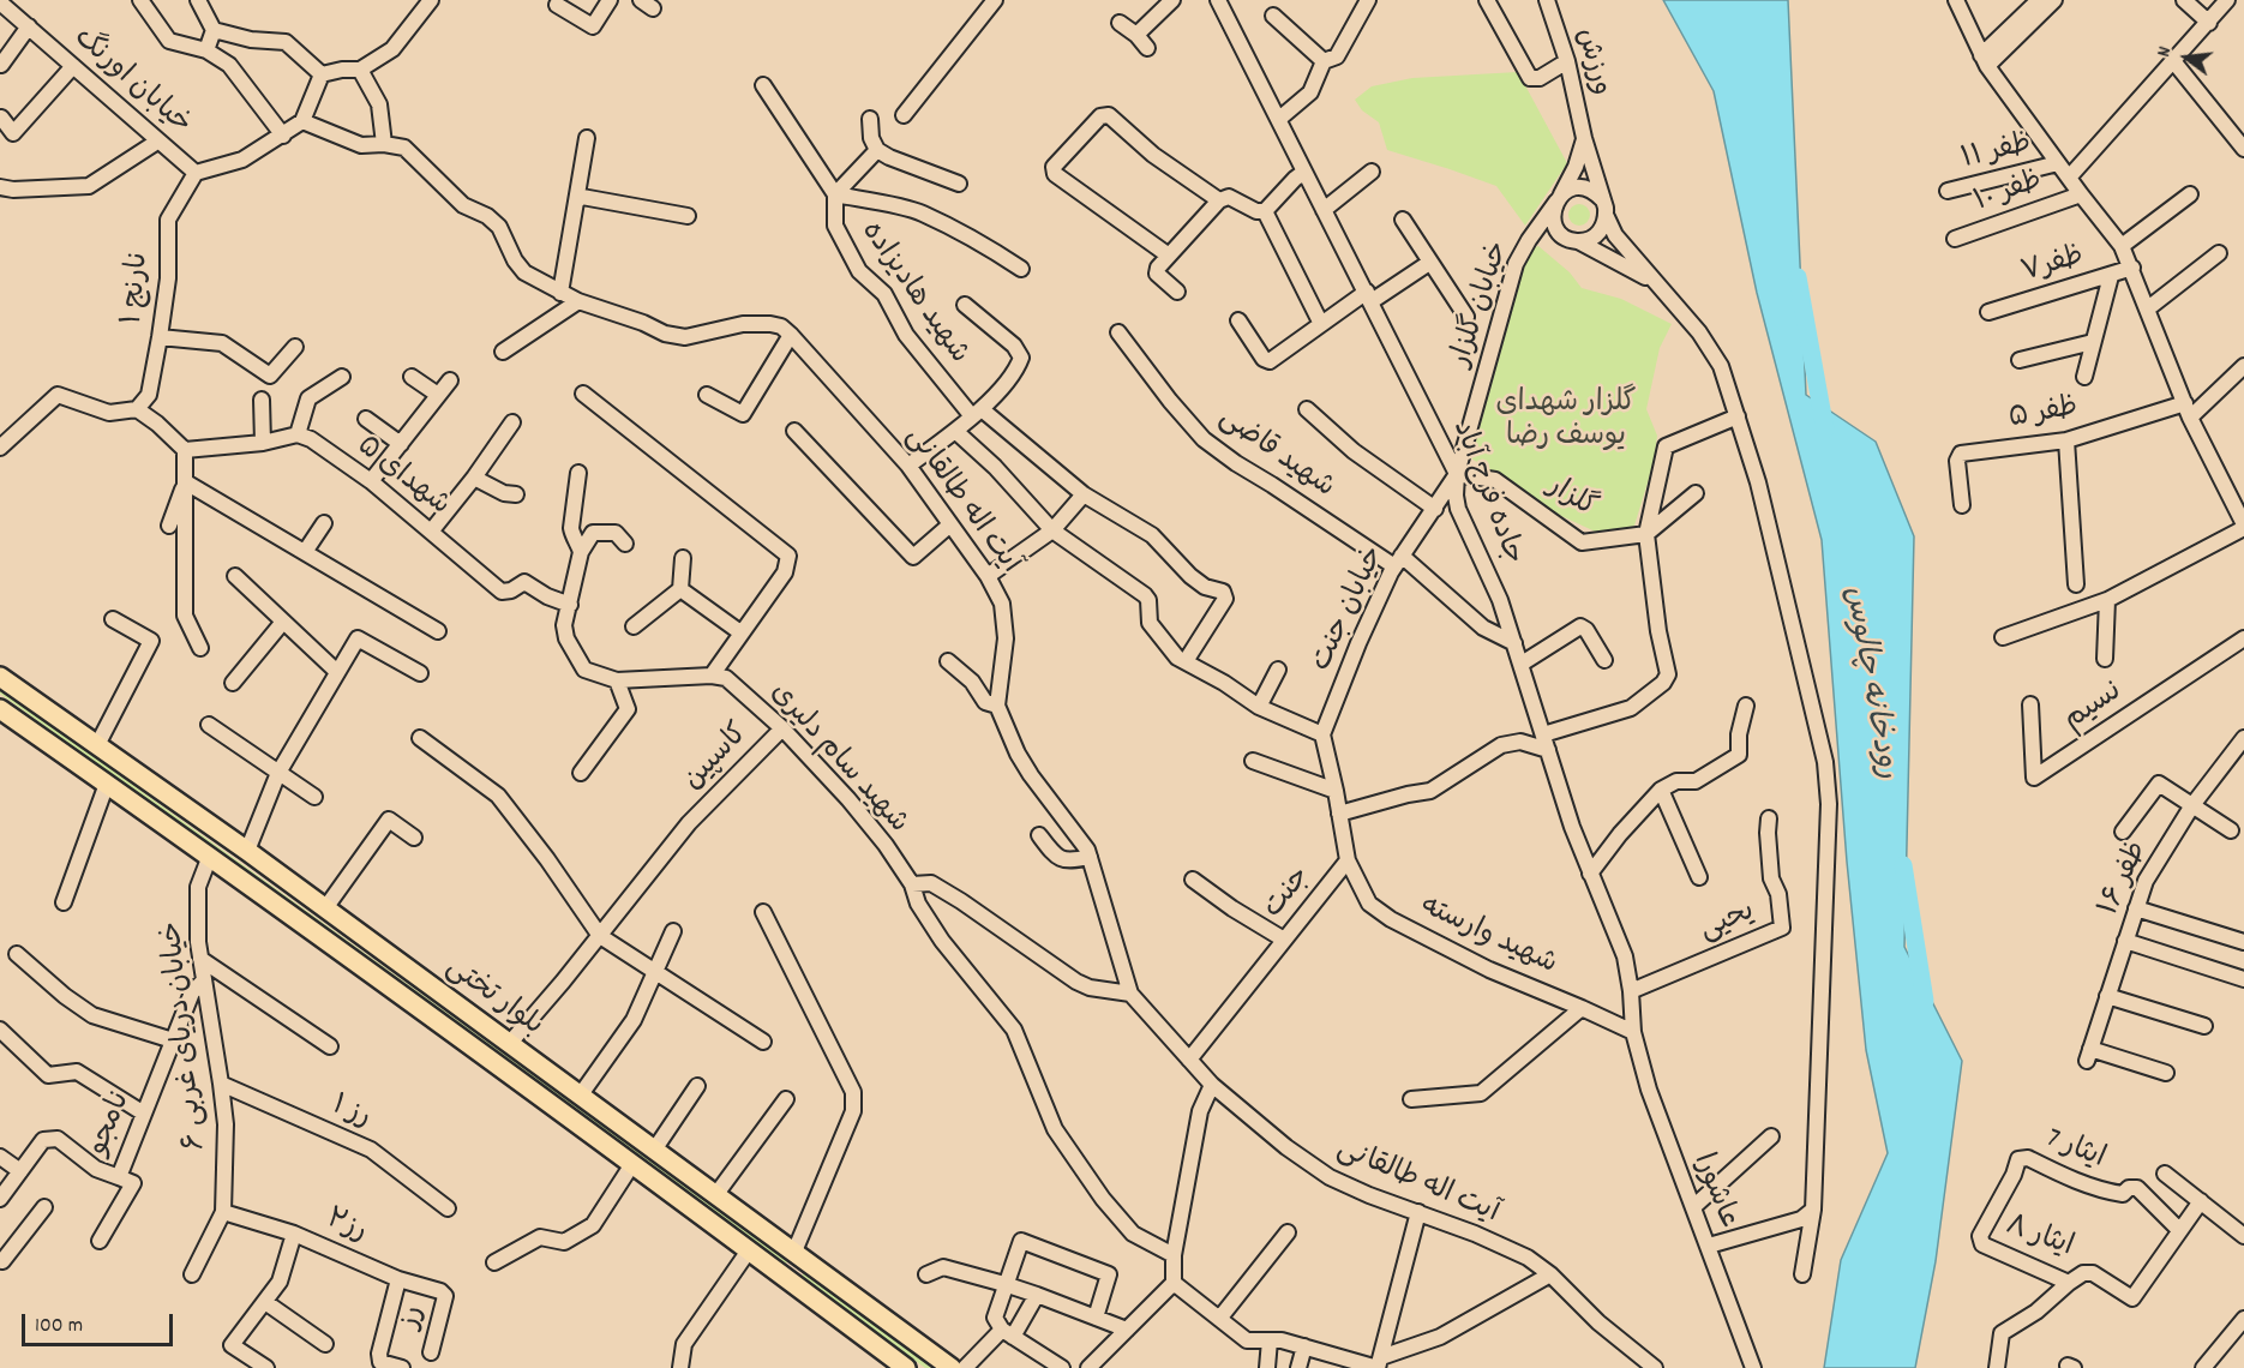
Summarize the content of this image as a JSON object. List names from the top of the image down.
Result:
{
  "streets": {
    "main road": ["بلوار تختی"],
    "street": [
      "ورزش",
      "خیابان اورنگ",
      "ظفر ۱۱",
      "ظفر ۱۰",
      "ظفر۷",
      "نارنج ۱",
      "شهید هادیزاده",
      "خیابان گلزار",
      "ظفر ۵",
      "شهید قاضی",
      "شهدای ۵",
      "جاده فرج آباد",
      "گلزار",
      "آیت اله طالقانی",
      "خیابان جنت",
      "نسیم",
      "کاسپين",
      "شهید سام دلیری",
      "ظفر ۱۶",
      "جنت",
      "یحیی",
      "شهید وارسته",
      "خیابان دریای غربی ۶",
      "رز ۱",
      "نامجو",
      "ایثار 7",
      "عاشورا",
      "رز۲",
      "ایثار ۸",
      "رز"
    ]
  },
  "crossings": [
    ["ورزش", "خیابان گلزار"],
    ["خیابان اورنگ", "نارنج ۱"],
    ["خیابان گلزار", "جاده فرج آباد"],
    ["خیابان گلزار", "گلزار"],
    ["خیابان گلزار", "خیابان جنت"],
    ["شهید قاضی", "جاده فرج آباد"],
    ["شهید قاضی", "خیابان جنت"],
    ["جاده فرج آباد", "گلزار"],
    ["جاده فرج آباد", "خیابان جنت"],
    ["جاده فرج آباد", "یحیی"],
    ["جاده فرج آباد", "شهید وارسته"],
    ["جاده فرج آباد", "عاشورا"],
    ["گلزار", "خیابان جنت"],
    ["آیت اله طالقانی", "جنت"],
    ["خیابان جنت", "جنت"],
    ["کاسپين", "شهید سام دلیری"],
    ["کاسپين", "بلوار تختی"],
    ["جنت", "شهید وارسته"],
    ["شهید وارسته", "عاشورا"],
    ["بلوار تختی", "خیابان دریای غربی ۶"],
    ["خیابان دریای غربی ۶", "رز ۱"],
    ["خیابان دریای غربی ۶", "نامجو"],
    ["خیابان دریای غربی ۶", "رز۲"],
    ["ایثار 7", "ایثار ۸"],
    ["رز۲", "رز"]
  ],
  "water": ["رودخانه چالوس"],
  "parks": ["گلزار شهدای یوسف رضا"],
  "scale_bar": "100 m",
  "north": "left"
}
